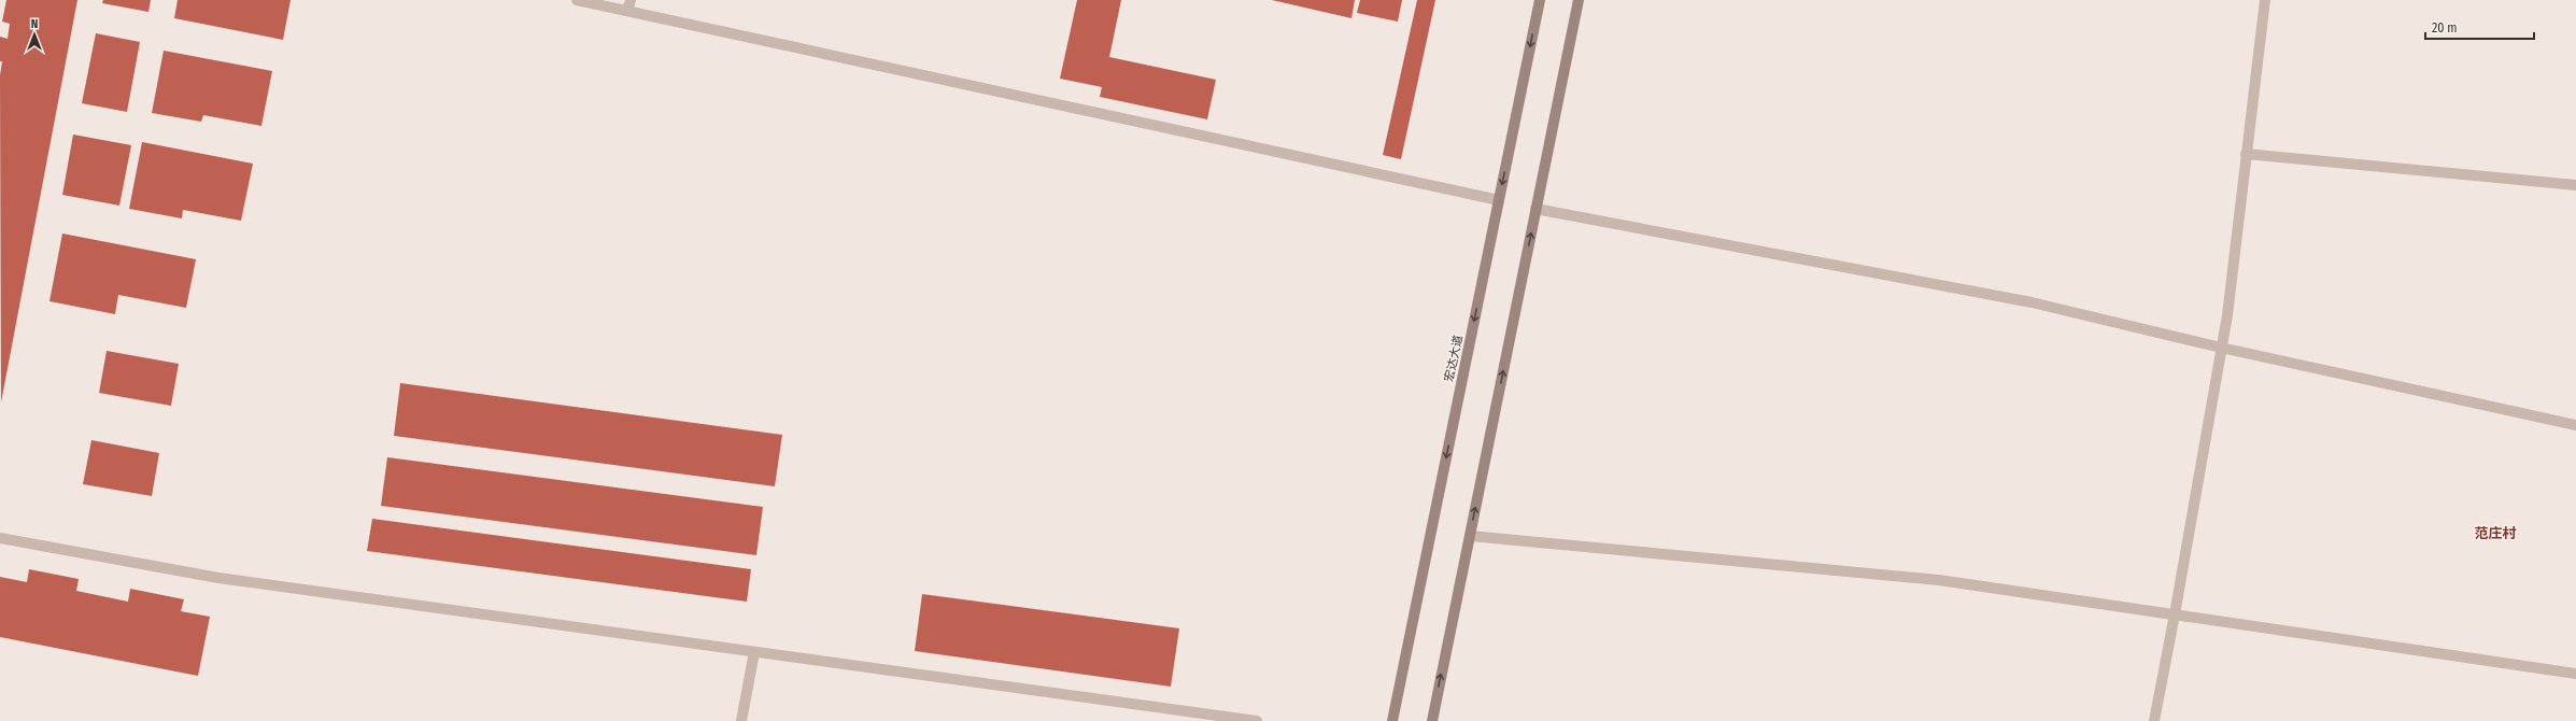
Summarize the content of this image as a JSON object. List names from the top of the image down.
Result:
{
  "streets": {
    "main road": ["宏达大道"]
  },
  "districts": ["范庄村"],
  "scale_bar": "20 m",
  "north": "top"
}
